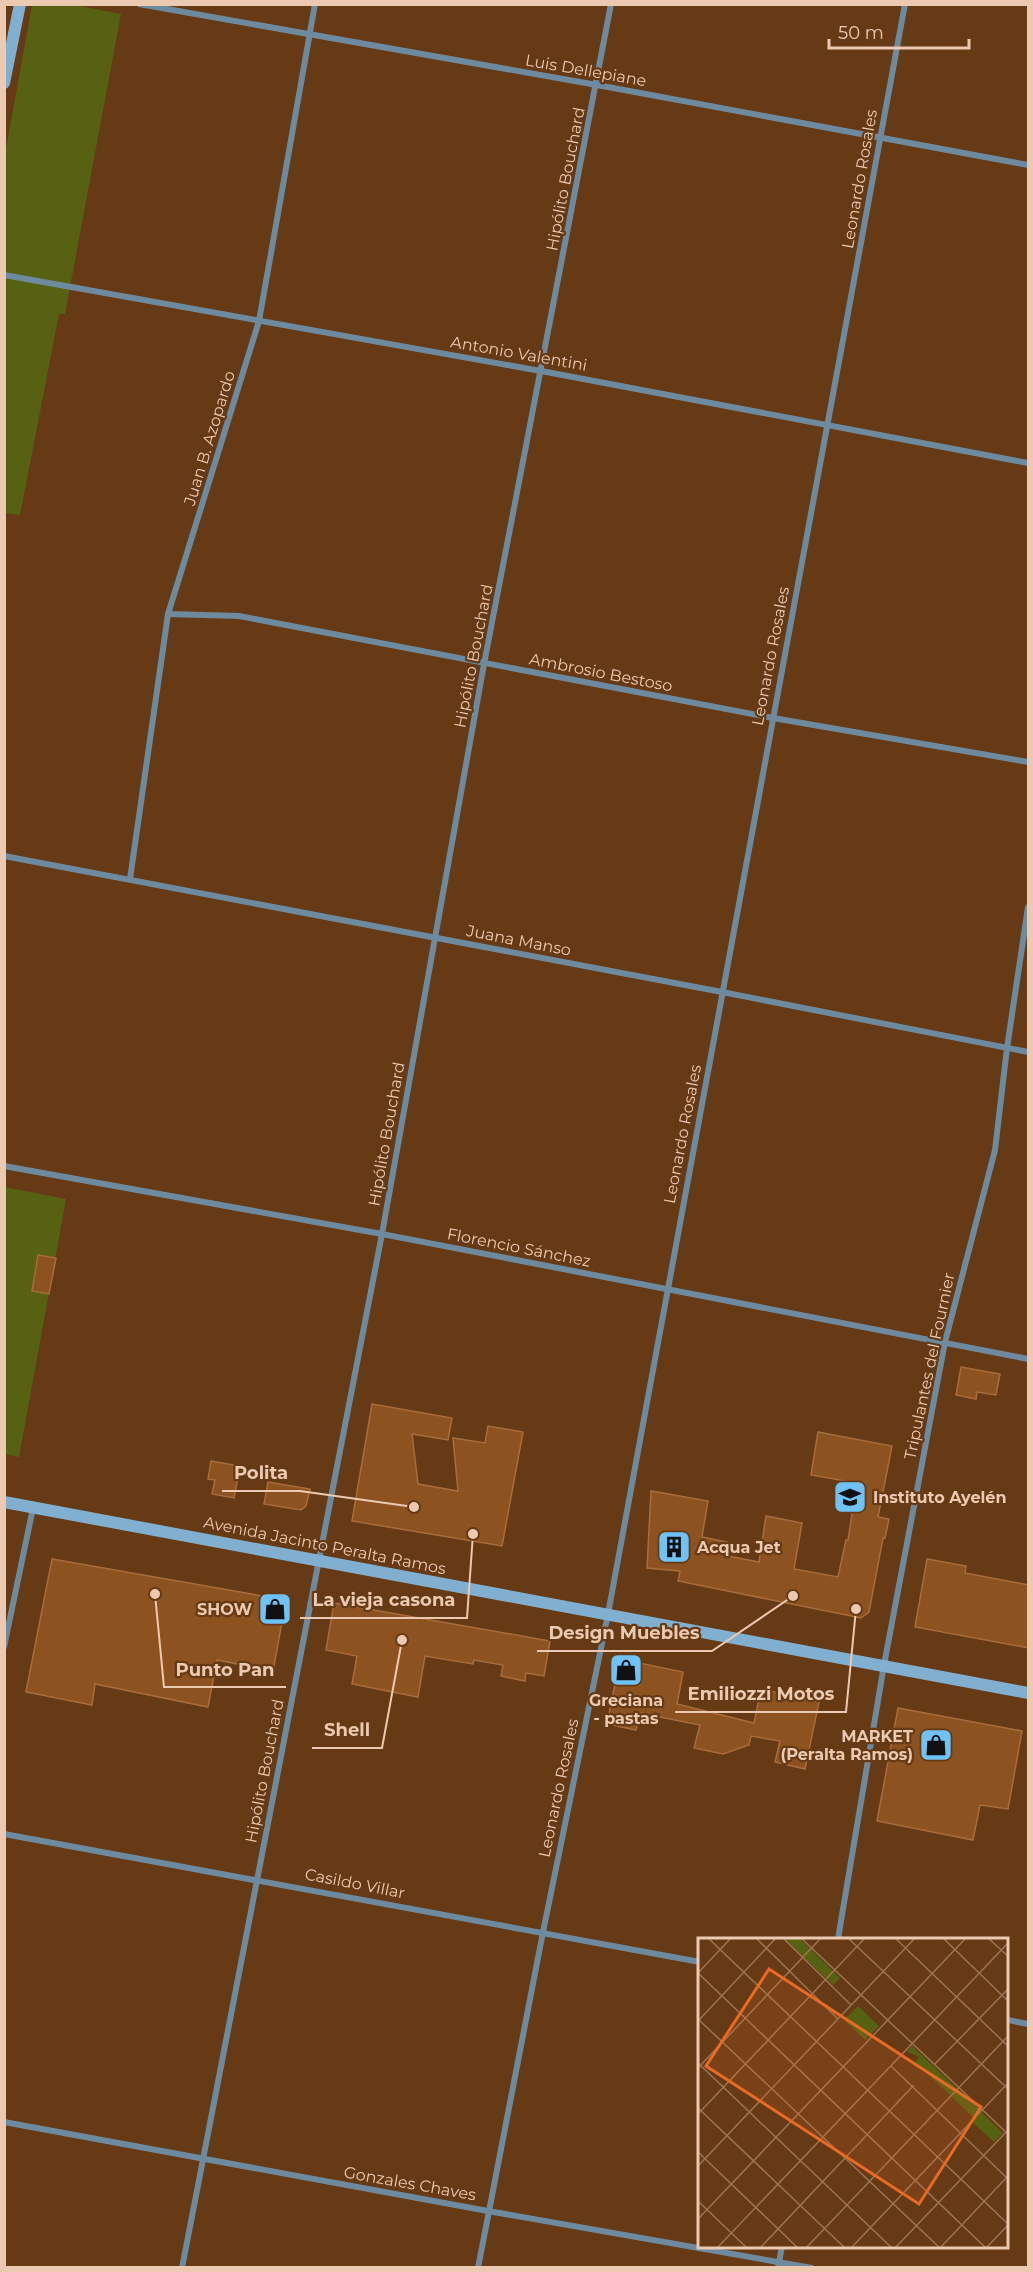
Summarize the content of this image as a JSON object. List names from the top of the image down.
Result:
{
  "streets": {
    "main road": ["Avenida Jacinto Peralta Ramos"],
    "street": [
      "Luis Dellepiane",
      "Hipólito Bouchard",
      "Leonardo Rosales",
      "Antonio Valentini",
      "Juan B. Azopardo",
      "Ambrosio Bestoso",
      "Juana Manso",
      "Florencio Sánchez",
      "Tripulantes del Fournier",
      "Casildo Villar",
      "Gonzales Chaves"
    ]
  },
  "crossings": [
    ["Luis Dellepiane", "Hipólito Bouchard"],
    ["Luis Dellepiane", "Leonardo Rosales"],
    ["Luis Dellepiane", "Juan B. Azopardo"],
    ["Hipólito Bouchard", "Antonio Valentini"],
    ["Hipólito Bouchard", "Ambrosio Bestoso"],
    ["Hipólito Bouchard", "Juana Manso"],
    ["Hipólito Bouchard", "Florencio Sánchez"],
    ["Hipólito Bouchard", "Avenida Jacinto Peralta Ramos"],
    ["Hipólito Bouchard", "Casildo Villar"],
    ["Hipólito Bouchard", "Gonzales Chaves"],
    ["Leonardo Rosales", "Antonio Valentini"],
    ["Leonardo Rosales", "Ambrosio Bestoso"],
    ["Leonardo Rosales", "Juana Manso"],
    ["Leonardo Rosales", "Florencio Sánchez"],
    ["Leonardo Rosales", "Avenida Jacinto Peralta Ramos"],
    ["Leonardo Rosales", "Casildo Villar"],
    ["Leonardo Rosales", "Gonzales Chaves"],
    ["Antonio Valentini", "Juan B. Azopardo"],
    ["Juan B. Azopardo", "Ambrosio Bestoso"],
    ["Juan B. Azopardo", "Juana Manso"],
    ["Juana Manso", "Tripulantes del Fournier"],
    ["Florencio Sánchez", "Tripulantes del Fournier"],
    ["Tripulantes del Fournier", "Avenida Jacinto Peralta Ramos"]
  ],
  "places": {
    "school or university": ["Instituto Ayelén"],
    "other": [
      "Polita",
      "La vieja casona",
      "Punto Pan",
      "Design Muebles",
      "Emiliozzi Motos",
      "Shell"
    ],
    "building": ["Acqua Jet"],
    "shop": ["SHOW", "Greciana - pastas", "MARKET (Peralta Ramos)"]
  },
  "scale_bar": "50 m"
}
